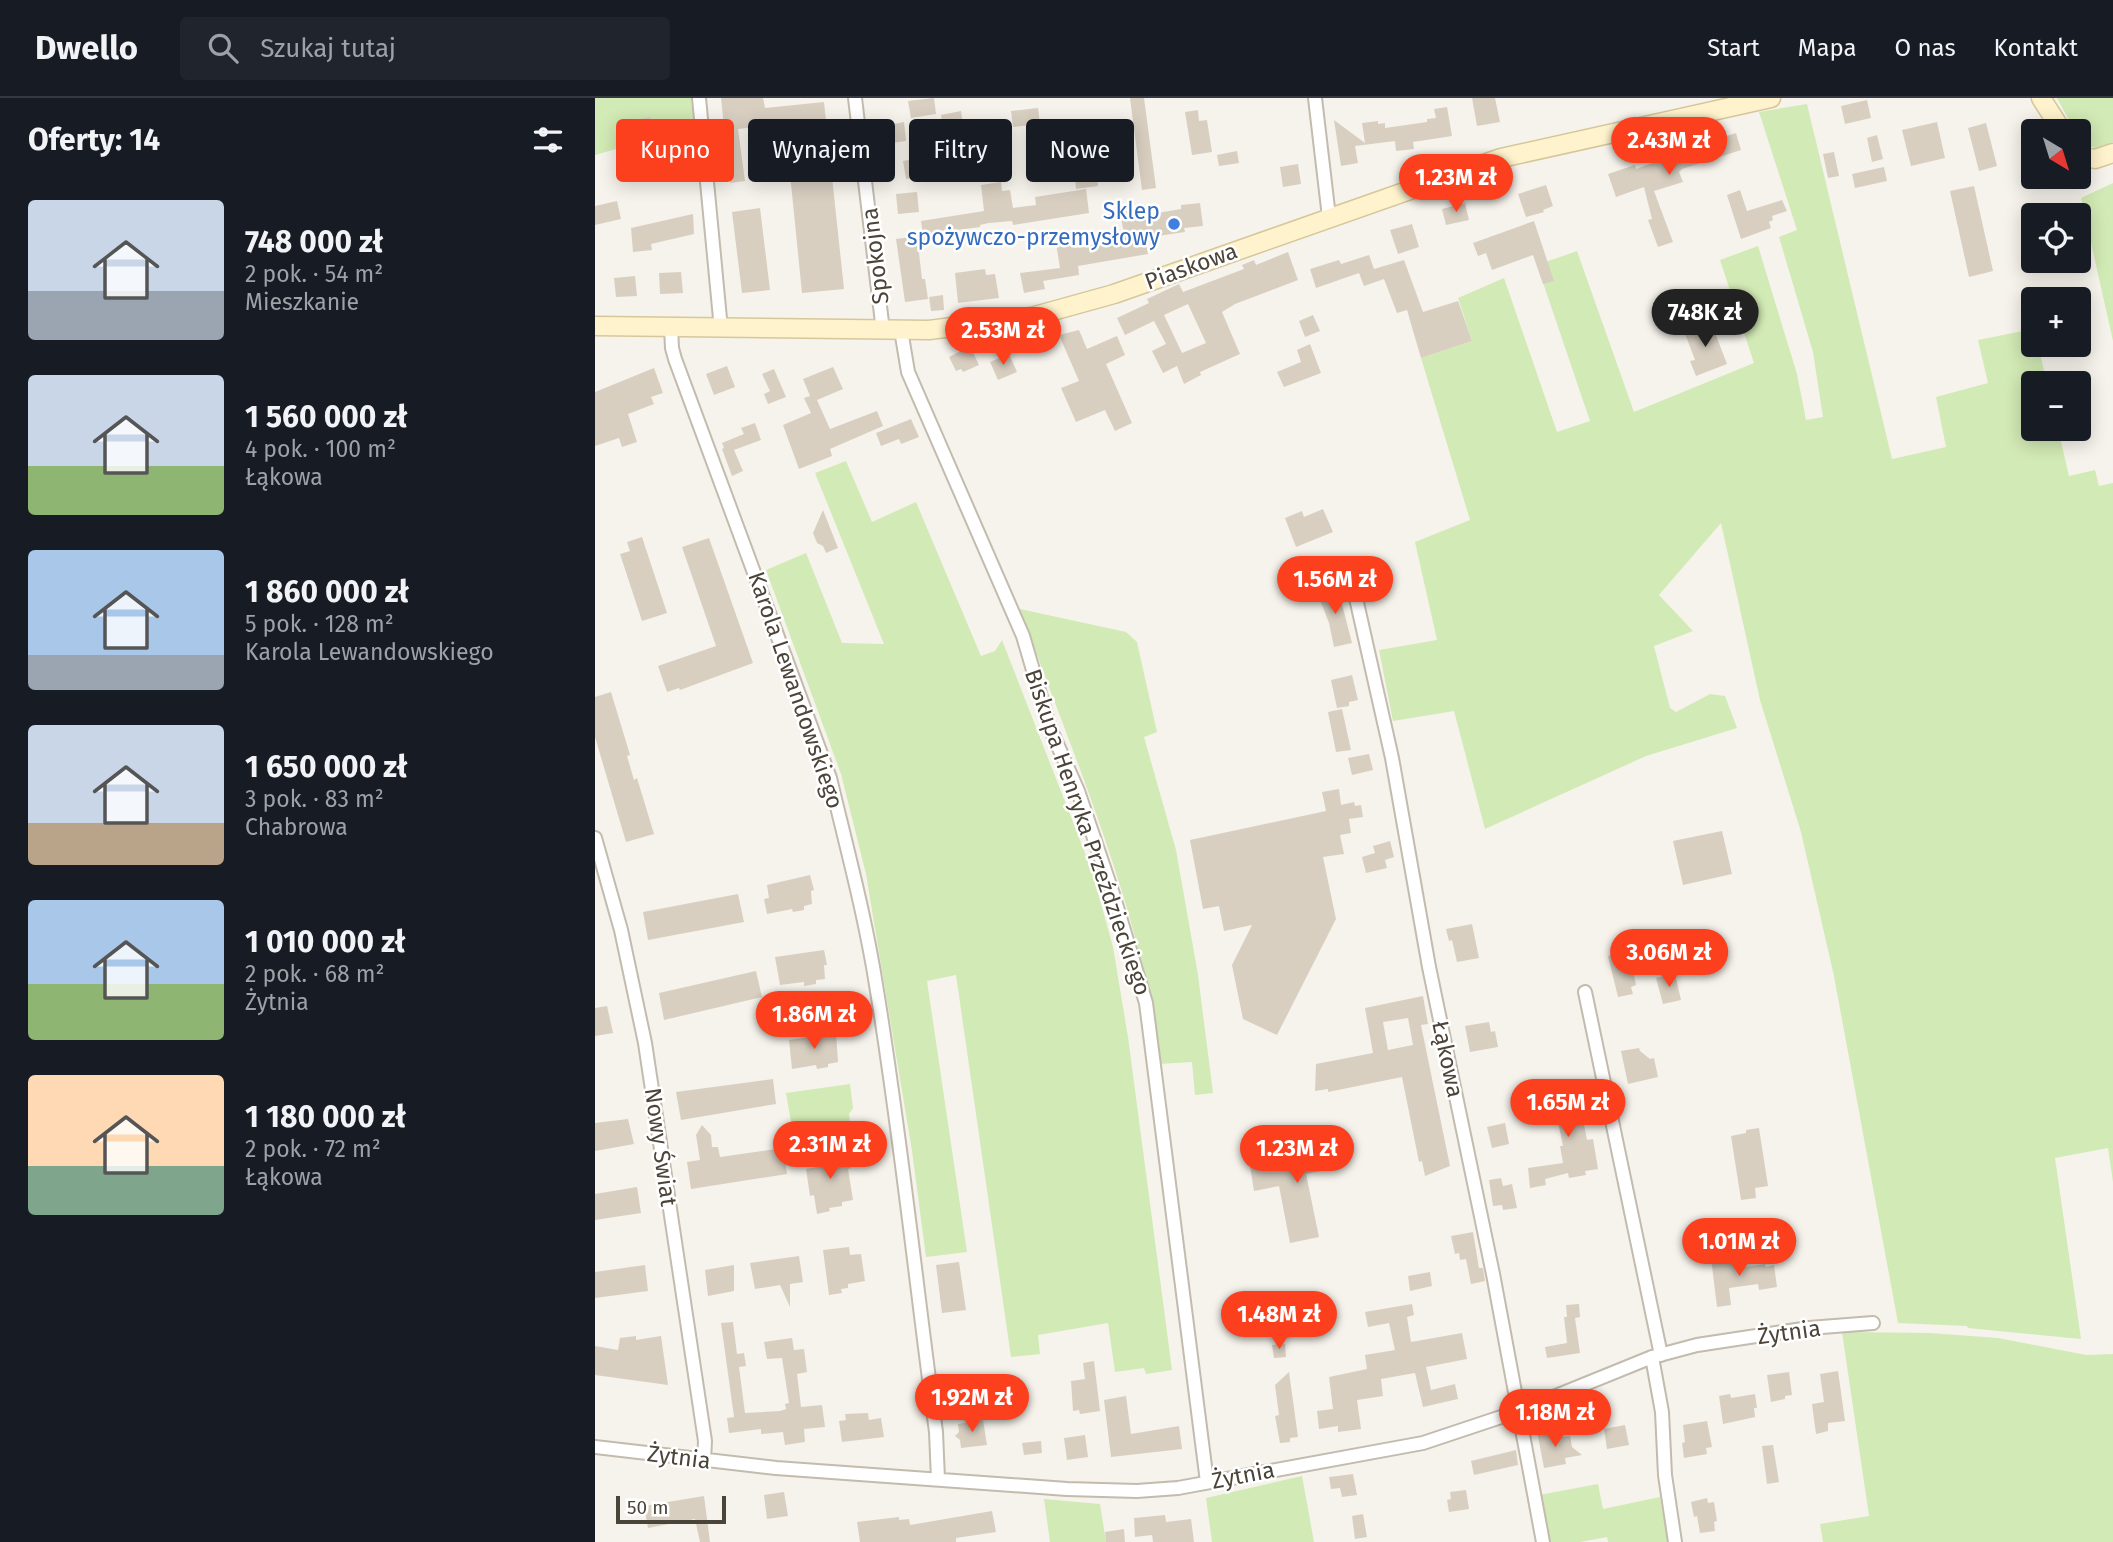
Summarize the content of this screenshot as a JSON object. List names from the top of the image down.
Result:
{
  "streets": {
    "street": [
      "Spokojna",
      "Piaskowa",
      "Karola Lewandowskiego",
      "Biskupa Henryka Przeździeckiego",
      "Łąkowa",
      "Nowy Świat",
      "Żytnia"
    ]
  },
  "crossings": [
    ["Spokojna", "Piaskowa"],
    ["Spokojna", "Biskupa Henryka Przeździeckiego"],
    ["Piaskowa", "Karola Lewandowskiego"],
    ["Piaskowa", "Biskupa Henryka Przeździeckiego"],
    ["Karola Lewandowskiego", "Żytnia"],
    ["Biskupa Henryka Przeździeckiego", "Żytnia"],
    ["Łąkowa", "Żytnia"],
    ["Nowy Świat", "Żytnia"]
  ],
  "places": ["Sklep spożywczo-przemysłowy"],
  "scale_bar": "50 m",
  "north": "bottom right",
  "page": {
    "header": "Dwello",
    "search": "Szukaj tutaj",
    "nav": [
      "Start",
      "Mapa",
      "O nas",
      "Kontakt"
    ],
    "heading": "Oferty: 14",
    "price": [
      "2.43M zł",
      "1.23M zł",
      "748K zł",
      "2.53M zł",
      "1.56M zł",
      "3.06M zł",
      "1.86M zł",
      "1.65M zł",
      "2.31M zł",
      "1.23M zł",
      "1.01M zł",
      "1.48M zł",
      "1.92M zł",
      "1.18M zł"
    ],
    "map_buttons": ["+", "−"],
    "chip": [
      "Kupno",
      "Wynajem",
      "Filtry",
      "Nowe"
    ],
    "list": [
      {
        "name": "748 000 zł",
        "note": "2 pok. · 54 m² · Mieszkanie"
      },
      {
        "name": "1 560 000 zł",
        "note": "4 pok. · 100 m² · Łąkowa"
      },
      {
        "name": "1 860 000 zł",
        "note": "5 pok. · 128 m² · Karola Lewandowskiego"
      },
      {
        "name": "1 650 000 zł",
        "note": "3 pok. · 83 m² · Chabrowa"
      },
      {
        "name": "1 010 000 zł",
        "note": "2 pok. · 68 m² · Żytnia"
      },
      {
        "name": "1 180 000 zł",
        "note": "2 pok. · 72 m² · Łąkowa"
      }
    ],
    "scale": "50 m"
  }
}
